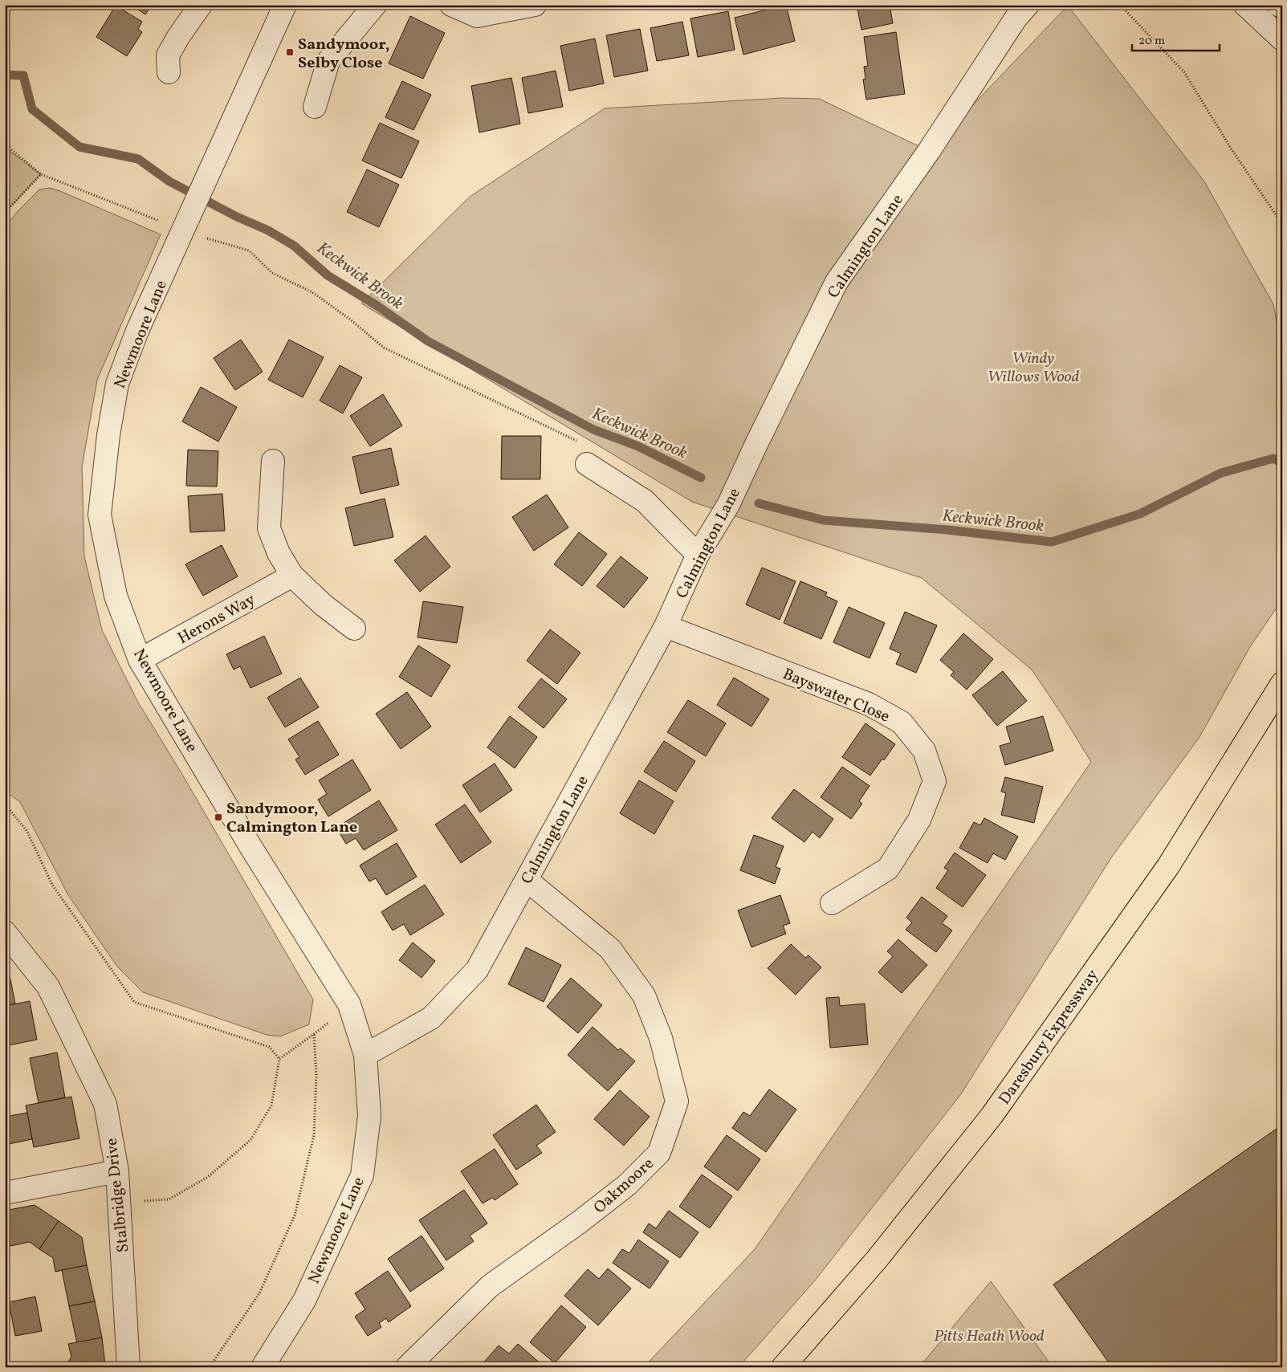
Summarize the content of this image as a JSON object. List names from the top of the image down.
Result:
{
  "streets": {
    "main road": ["Daresbury Expressway"],
    "street": [
      "Calmington Lane",
      "Newmoore Lane",
      "Herons Way",
      "Bayswater Close",
      "Oakmoore",
      "Stalbridge Drive"
    ]
  },
  "crossings": [
    ["Calmington Lane", "Newmoore Lane"],
    ["Calmington Lane", "Bayswater Close"],
    ["Calmington Lane", "Oakmoore"],
    ["Newmoore Lane", "Herons Way"]
  ],
  "water": ["Keckwick Brook"],
  "parks": ["Windy Willows Wood", "Pitts Heath Wood"],
  "places": {
    "transit": ["Sandymoor, Selby Close", "Sandymoor, Calmington Lane"]
  },
  "scale_bar": "20 m"
}
